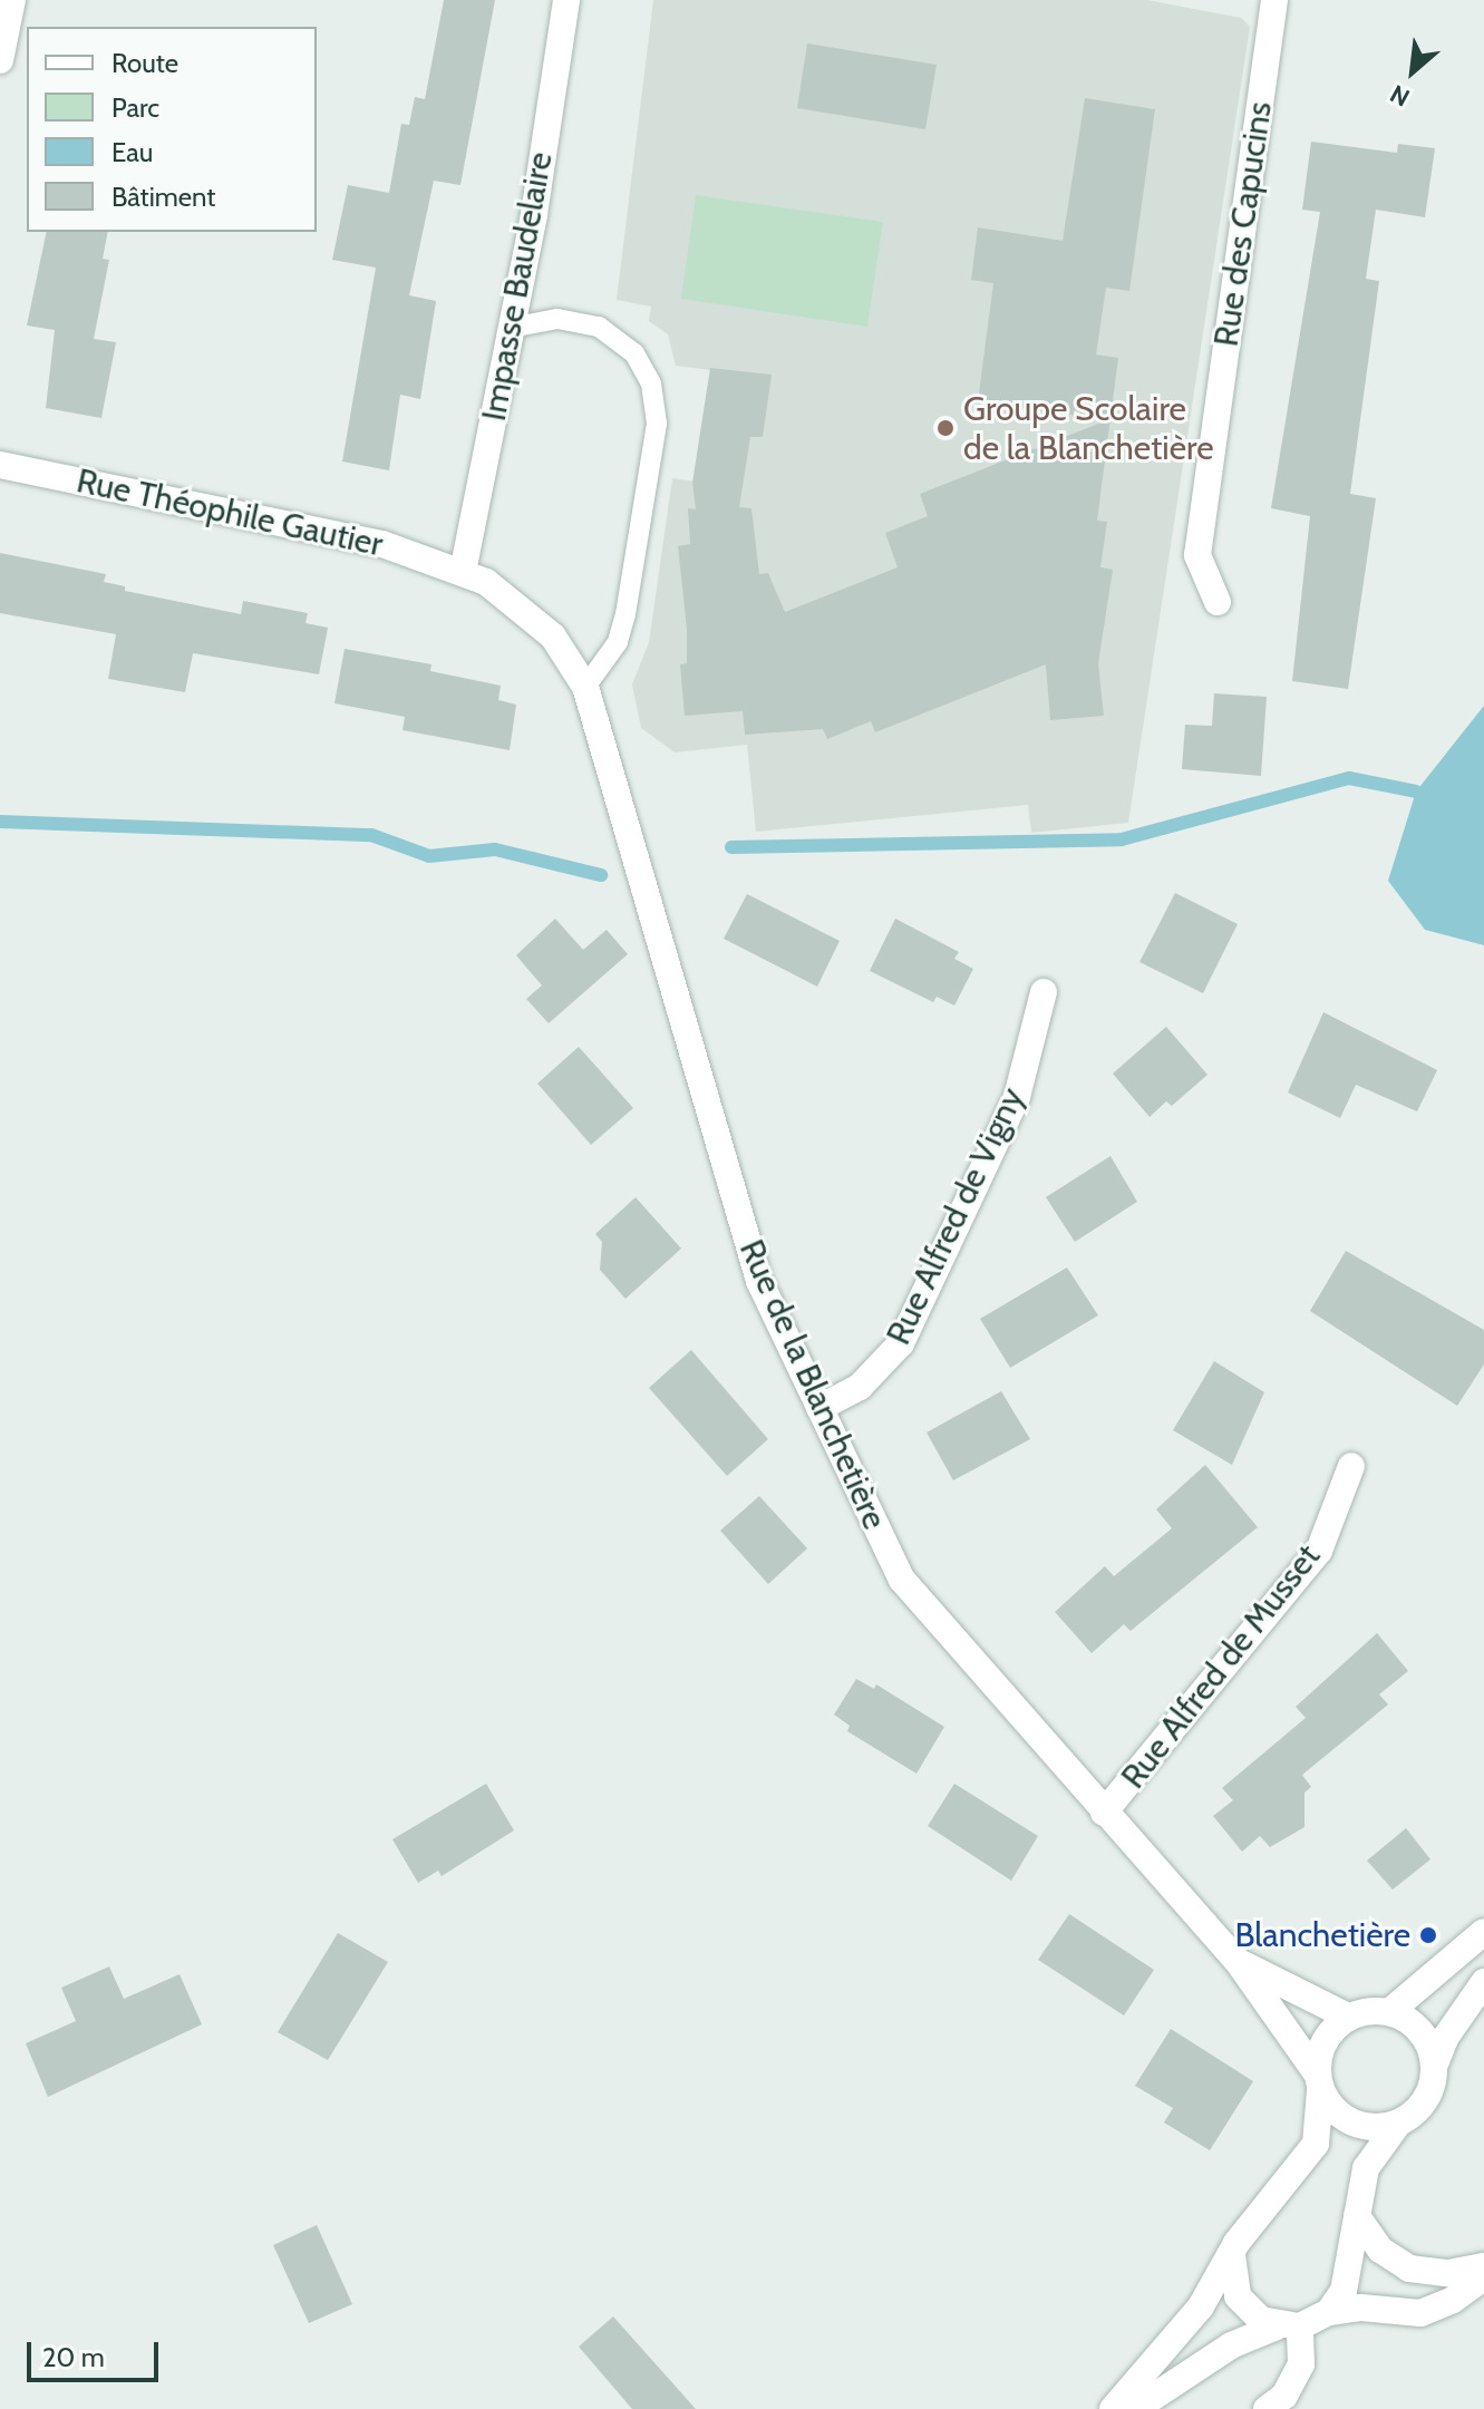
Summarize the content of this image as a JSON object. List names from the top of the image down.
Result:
{
  "streets": {
    "street": [
      "Rue des Capucins",
      "Impasse Baudelaire",
      "Rue Théophile Gautier",
      "Rue Alfred de Vigny",
      "Rue de la Blanchetière",
      "Rue Alfred de Musset"
    ]
  },
  "crossings": [
    ["Impasse Baudelaire", "Rue Théophile Gautier"],
    ["Impasse Baudelaire", "Rue de la Blanchetière"],
    ["Rue Théophile Gautier", "Rue de la Blanchetière"],
    ["Rue Alfred de Vigny", "Rue de la Blanchetière"],
    ["Rue de la Blanchetière", "Rue Alfred de Musset"]
  ],
  "places": ["Groupe Scolaire de la Blanchetière", "Blanchetière"],
  "legend": [
    "Route",
    "Parc",
    "Eau",
    "Bâtiment"
  ],
  "scale_bar": "20 m",
  "north": "bottom left"
}
